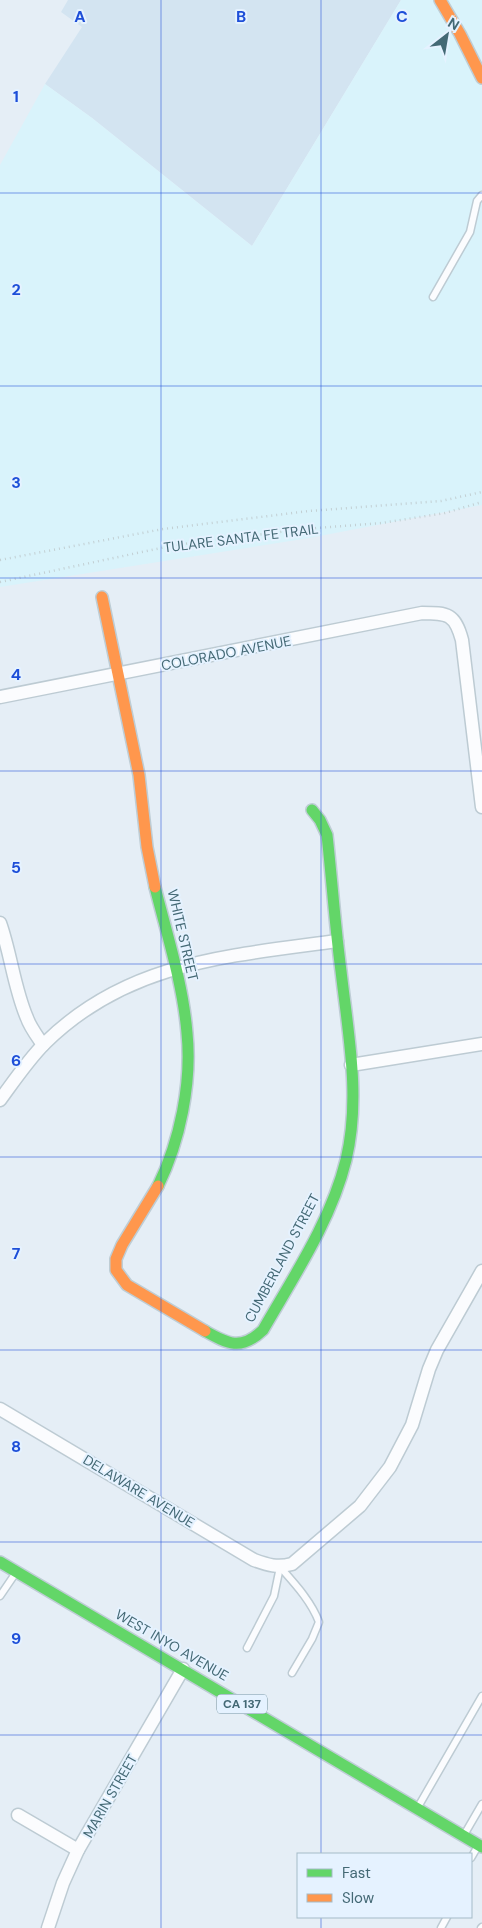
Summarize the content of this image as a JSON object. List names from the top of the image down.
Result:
{
  "streets": {
    "street": [
      "COLORADO AVENUE",
      "WHITE STREET",
      "CUMBERLAND STREET",
      "DELAWARE AVENUE",
      "WEST INYO AVENUE",
      "CA 137",
      "MARIN STREET"
    ],
    "path": ["TULARE SANTA FE TRAIL"]
  },
  "crossings": [
    ["COLORADO AVENUE", "WHITE STREET"],
    ["WHITE STREET", "CUMBERLAND STREET"],
    ["WEST INYO AVENUE", "MARIN STREET"]
  ],
  "legend": ["Fast", "Slow"],
  "north": "top right",
  "grid": {
    "columns": ["A", "B", "C"],
    "rows": [
      "1",
      "2",
      "3",
      "4",
      "5",
      "6",
      "7",
      "8",
      "9"
    ]
  }
}
